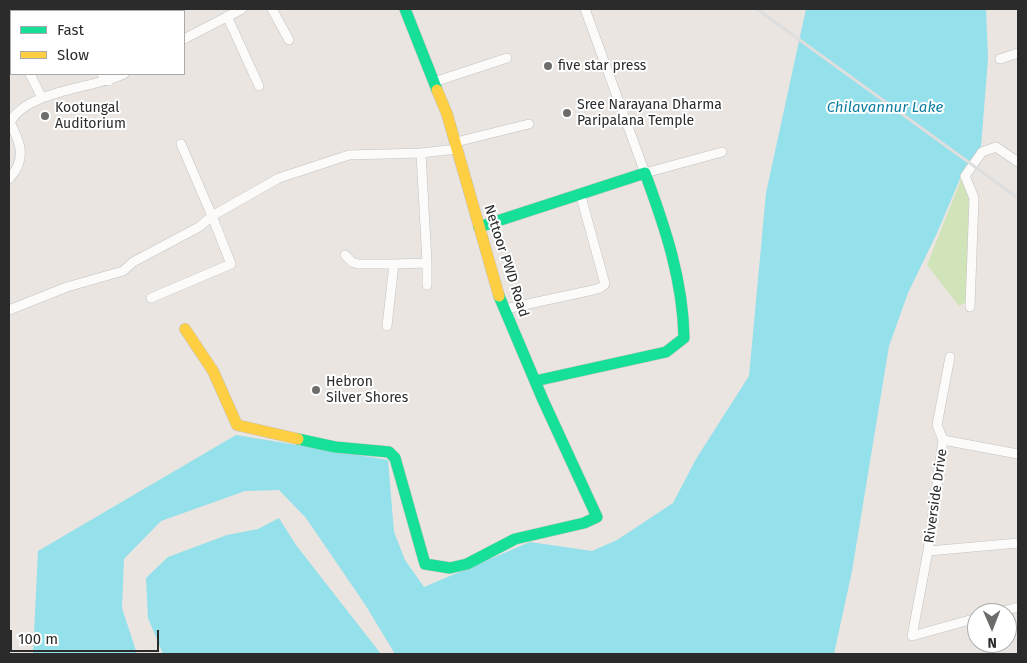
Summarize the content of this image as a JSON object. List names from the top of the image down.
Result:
{
  "streets": {
    "street": ["Nettoor PWD Road", "Riverside Drive"]
  },
  "water": ["Chilavannur Lake"],
  "places": [
    "five star press",
    "Sree Narayana Dharma Paripalana Temple",
    "Kootungal Auditorium",
    "Hebron Silver Shores"
  ],
  "legend": ["Fast", "Slow"],
  "scale_bar": "100 m",
  "north": "bottom"
}
